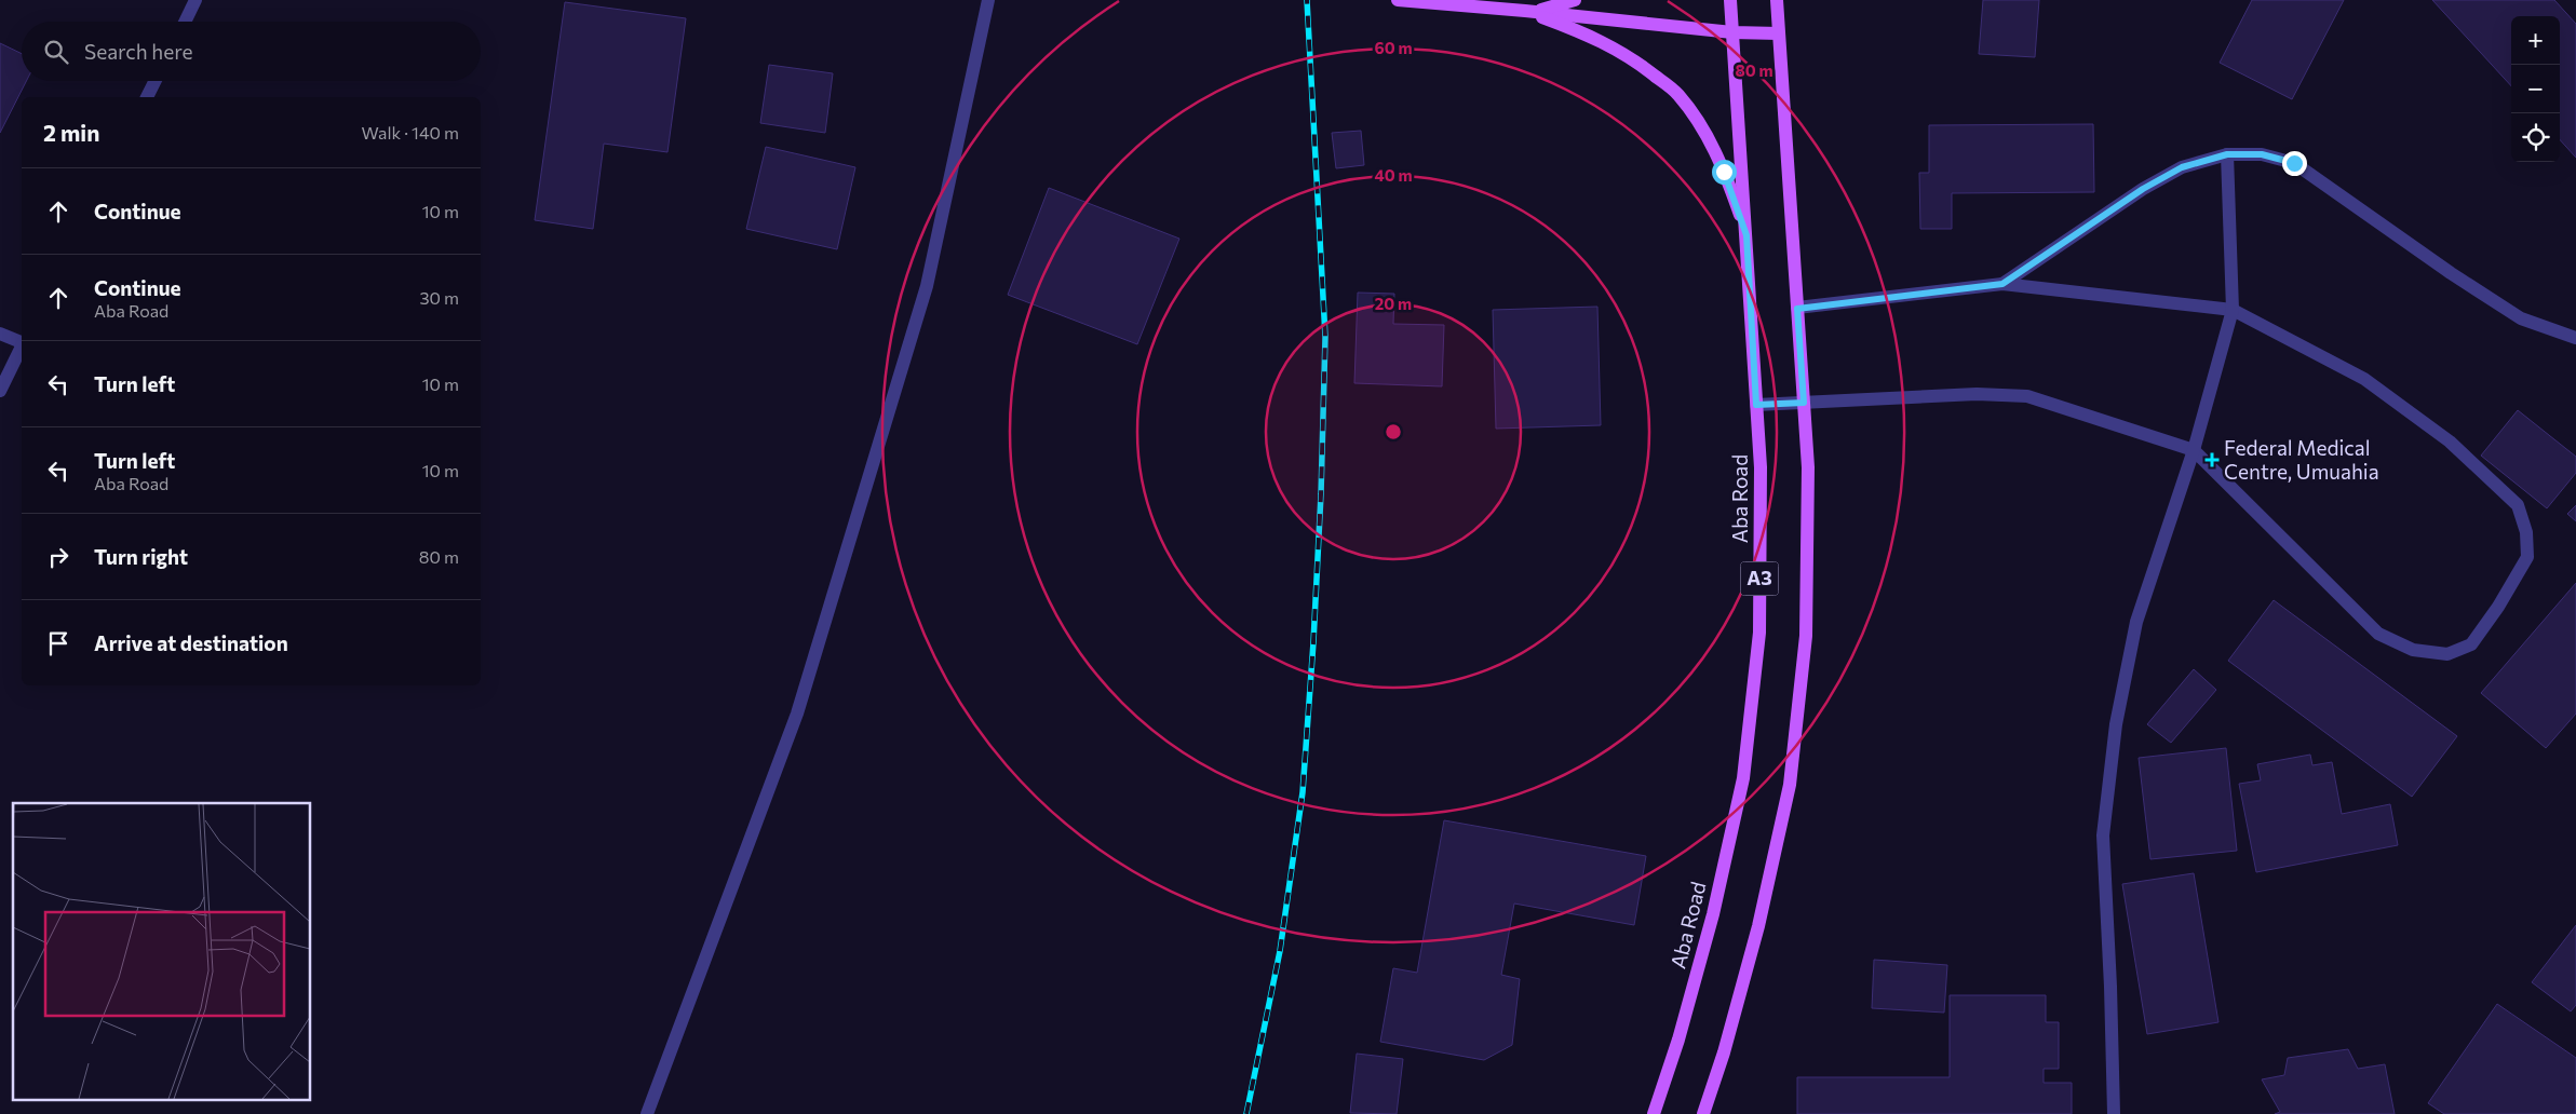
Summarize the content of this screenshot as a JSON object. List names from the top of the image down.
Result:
{
  "streets": {
    "main road": ["Aba Road", "A3"]
  },
  "places": {
    "health": ["Federal Medical Centre, Umuahia"]
  },
  "page": {
    "map_buttons": ["+", "−"],
    "search": "Search here",
    "heading": ["2 min", "Walk · 140 m"],
    "list": [
      ["Continue", "10 m"],
      ["Continue", "Aba Road", "30 m"],
      ["Turn left", "10 m"],
      ["Turn left", "Aba Road", "10 m"],
      ["Turn right", "80 m"],
      "Arrive at destination"
    ]
  },
  "rings": [
    "60 m",
    "80 m",
    "40 m",
    "20 m"
  ]
}
